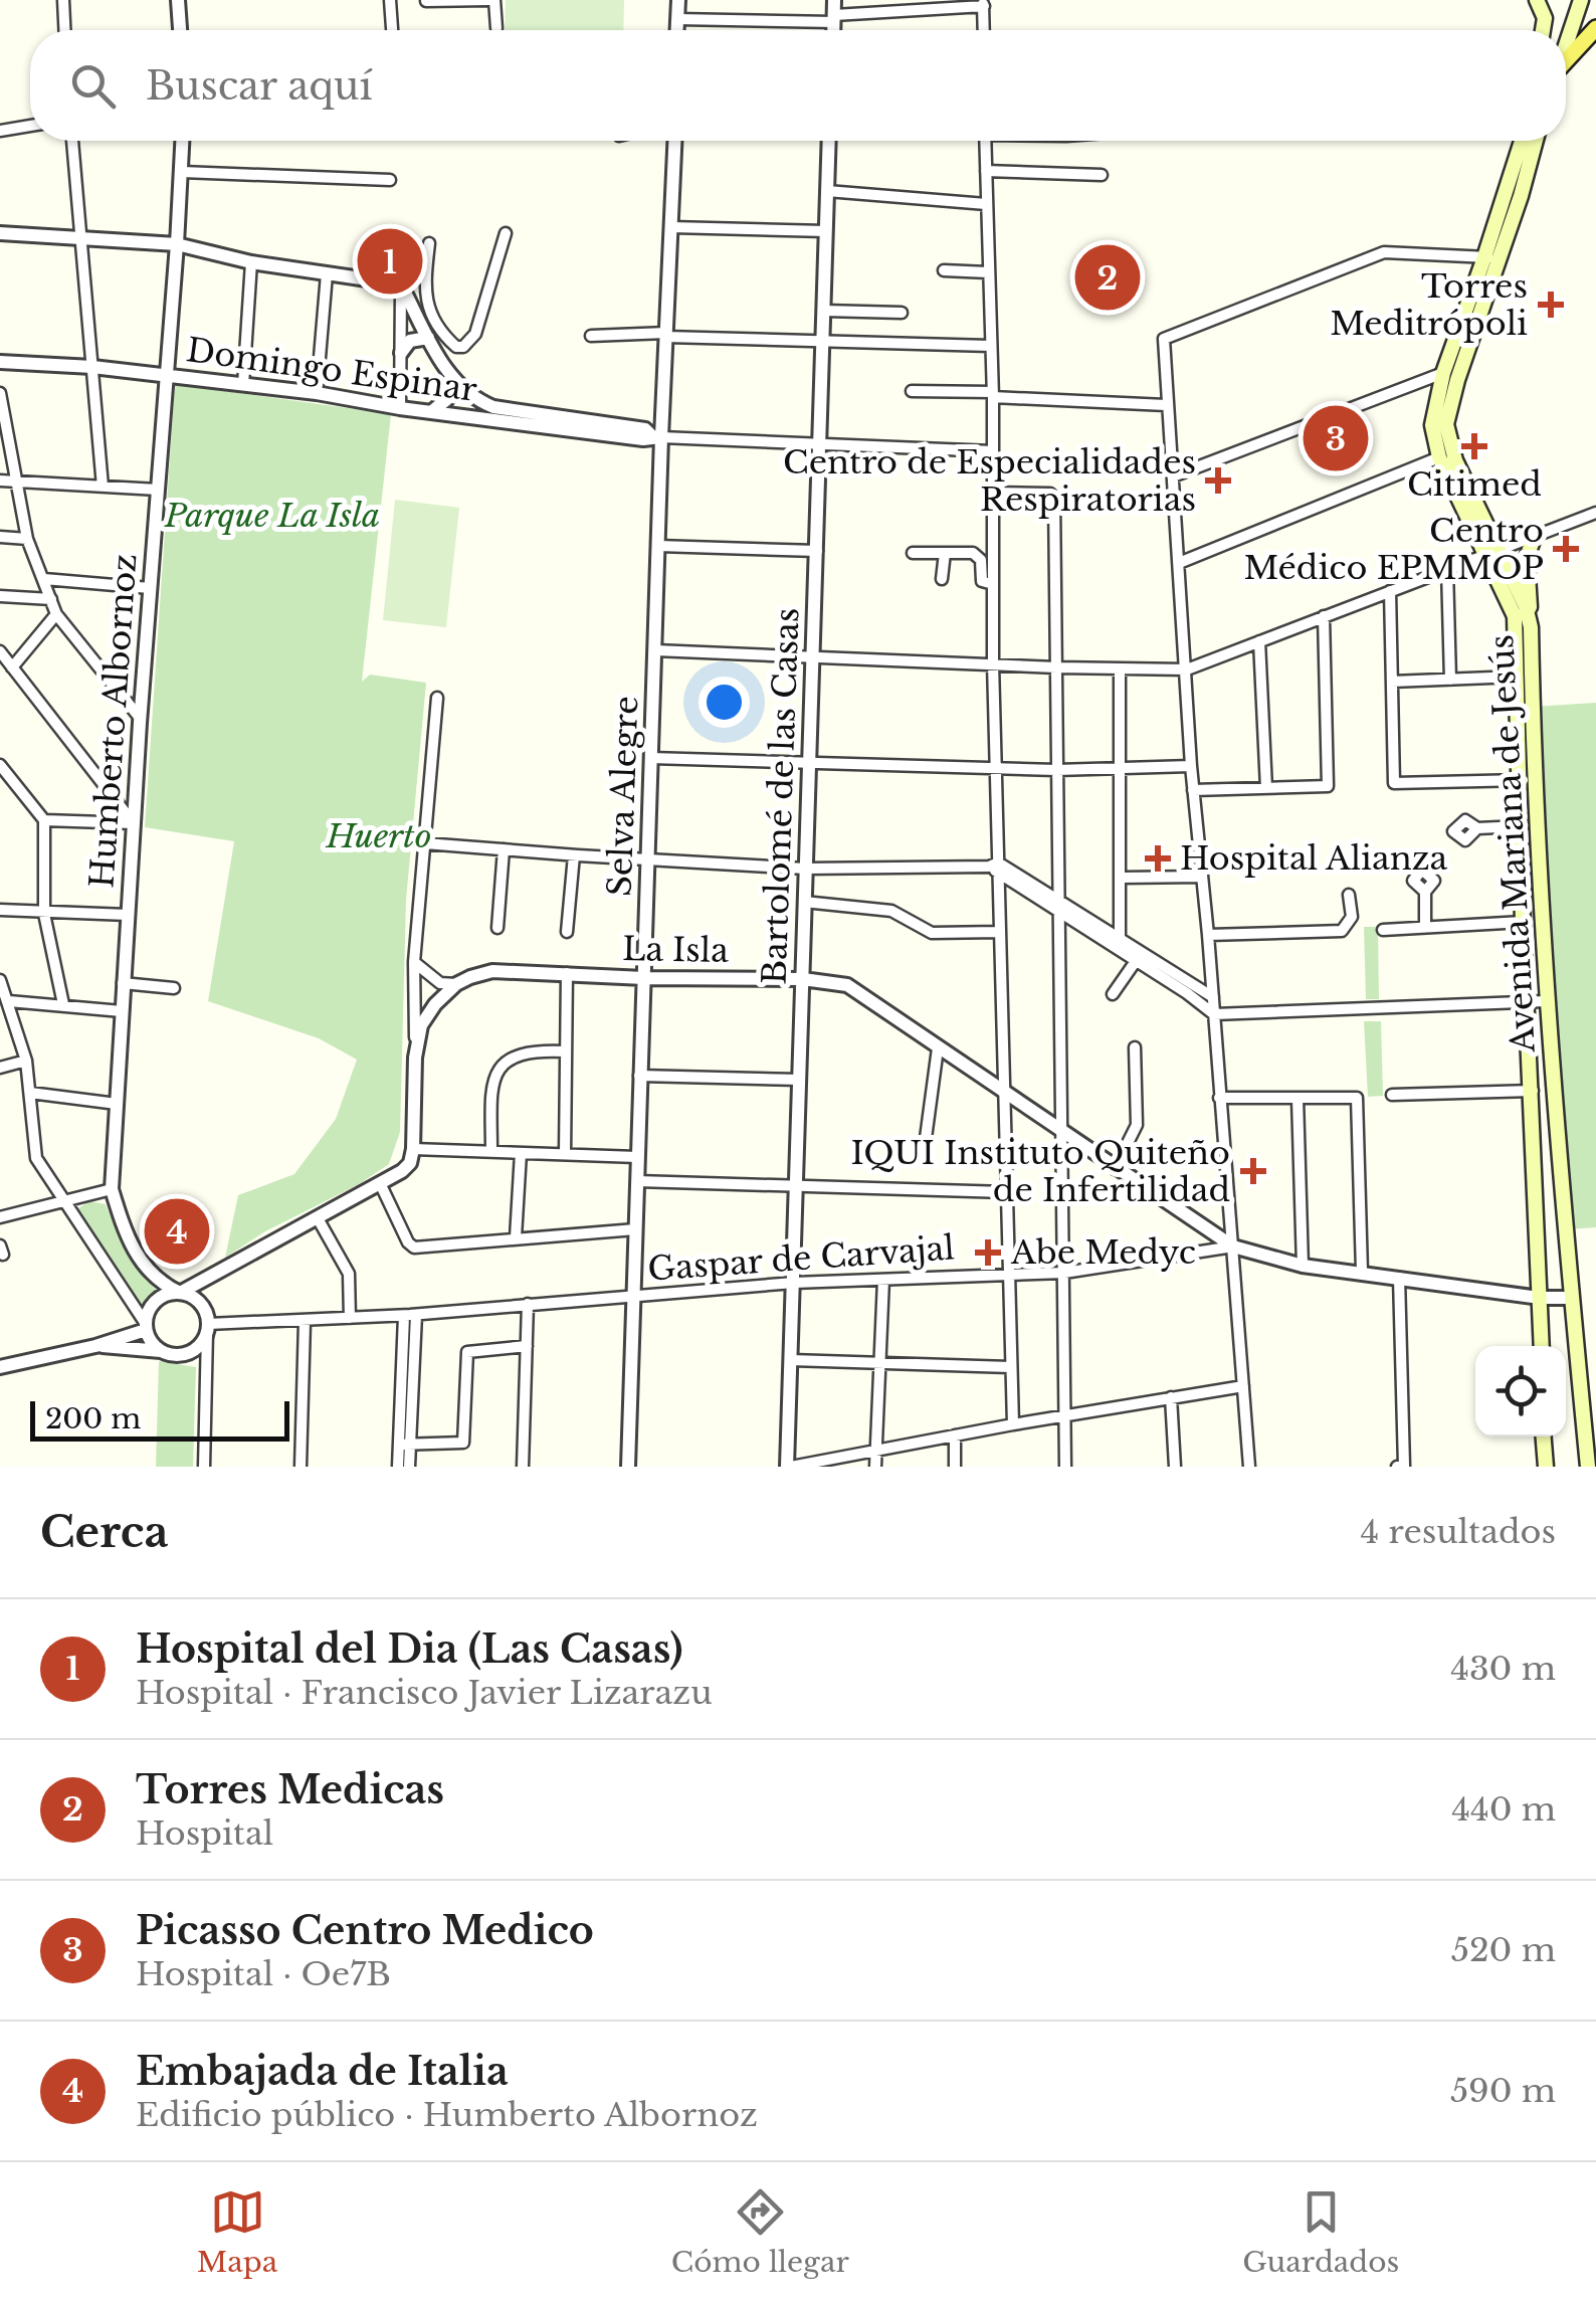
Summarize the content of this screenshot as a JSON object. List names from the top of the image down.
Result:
{
  "streets": {
    "main road": ["Avenida Mariana de Jesús"],
    "street": [
      "Domingo Espinar",
      "Humberto Albornoz",
      "Selva Alegre",
      "Bartolomé de las Casas",
      "La Isla",
      "Gaspar de Carvajal"
    ]
  },
  "crossings": [
    ["Domingo Espinar", "Humberto Albornoz"],
    ["Domingo Espinar", "Selva Alegre"],
    ["Domingo Espinar", "Bartolomé de las Casas"],
    ["Humberto Albornoz", "Gaspar de Carvajal"],
    ["Selva Alegre", "La Isla"],
    ["Selva Alegre", "Gaspar de Carvajal"],
    ["Bartolomé de las Casas", "La Isla"],
    ["Bartolomé de las Casas", "Gaspar de Carvajal"],
    ["Avenida Mariana de Jesús", "Gaspar de Carvajal"],
    ["La Isla", "Gaspar de Carvajal"]
  ],
  "parks": ["Parque La Isla", "Huerto"],
  "places": {
    "health": [
      "Torres Meditrópoli",
      "Citimed",
      "Centro de Especialidades Respiratorias",
      "Centro Médico EPMMOP",
      "Hospital Alianza",
      "IQUI Instituto Quiteño de Infertilidad",
      "Abe Medyc"
    ]
  },
  "scale_bar": "200 m",
  "page": {
    "search": "Buscar aquí",
    "pins": [
      "1",
      "2",
      "3",
      "4"
    ],
    "scale": "200 m",
    "heading": ["Cerca", "4 resultados"],
    "list": [
      {
        "mark": "1",
        "name": "Hospital del Dia (Las Casas)",
        "note": "Hospital · Francisco Javier Lizarazu",
        "value": "430 m"
      },
      {
        "mark": "2",
        "name": "Torres Medicas",
        "note": "Hospital",
        "value": "440 m"
      },
      {
        "mark": "3",
        "name": "Picasso Centro Medico",
        "note": "Hospital · Oe7B",
        "value": "520 m"
      },
      {
        "mark": "4",
        "name": "Embajada de Italia",
        "note": "Edificio público · Humberto Albornoz",
        "value": "590 m"
      }
    ],
    "nav": ["Mapa", "Cómo llegar", "Guardados"]
  }
}
